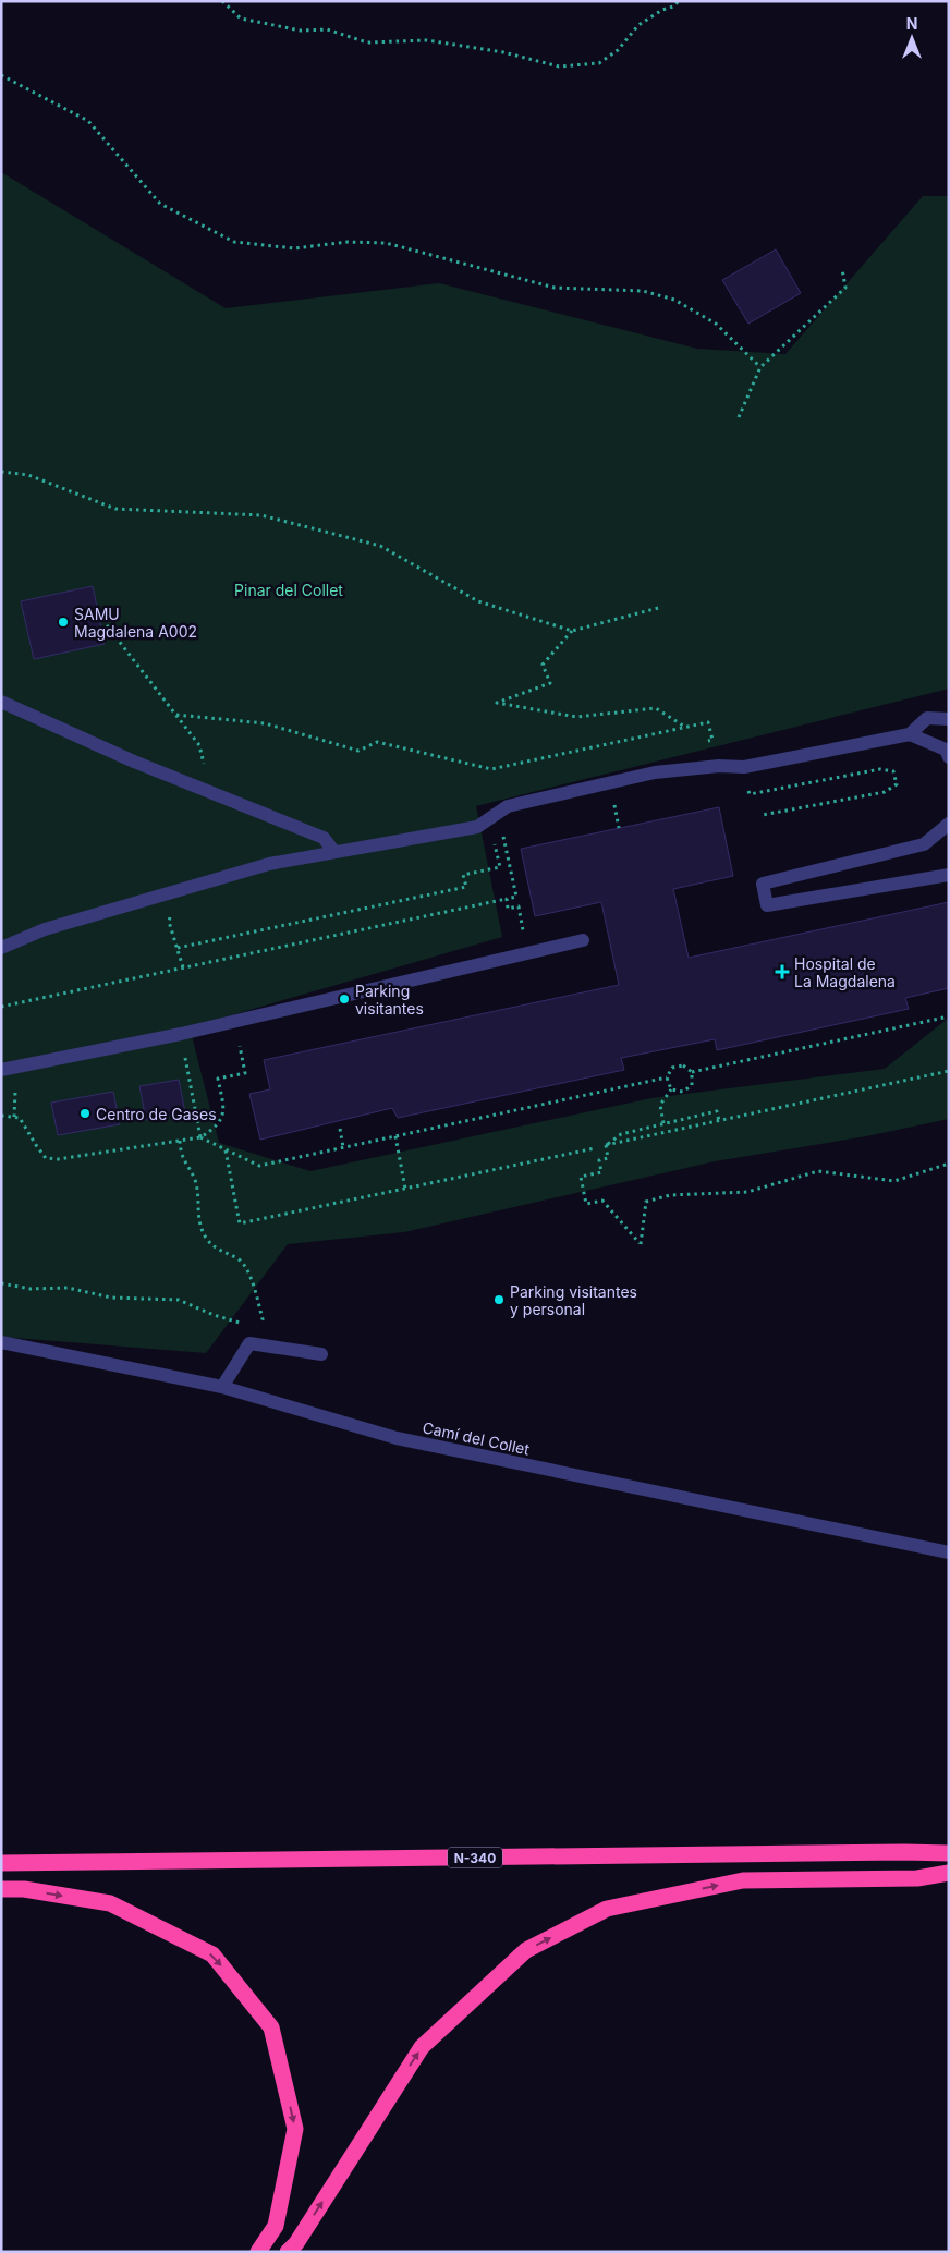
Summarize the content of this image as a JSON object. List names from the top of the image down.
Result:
{
  "streets": {
    "highway": ["N-340"],
    "street": ["Camí del Collet"]
  },
  "parks": ["Pinar del Collet"],
  "places": {
    "other": [
      "SAMU Magdalena A002",
      "Parking visitantes",
      "Centro de Gases",
      "Parking visitantes y personal"
    ],
    "health": ["Hospital de La Magdalena"]
  },
  "north": "top"
}
